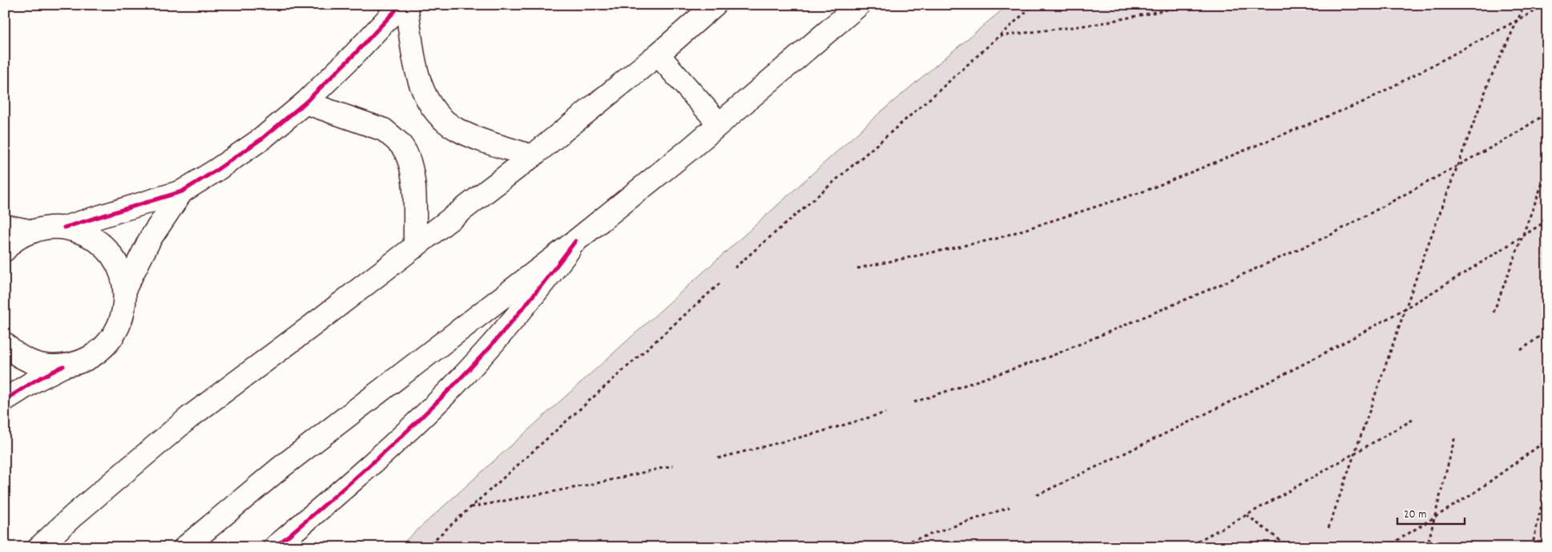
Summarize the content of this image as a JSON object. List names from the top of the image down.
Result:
{
  "scale_bar": "20 m"
}
